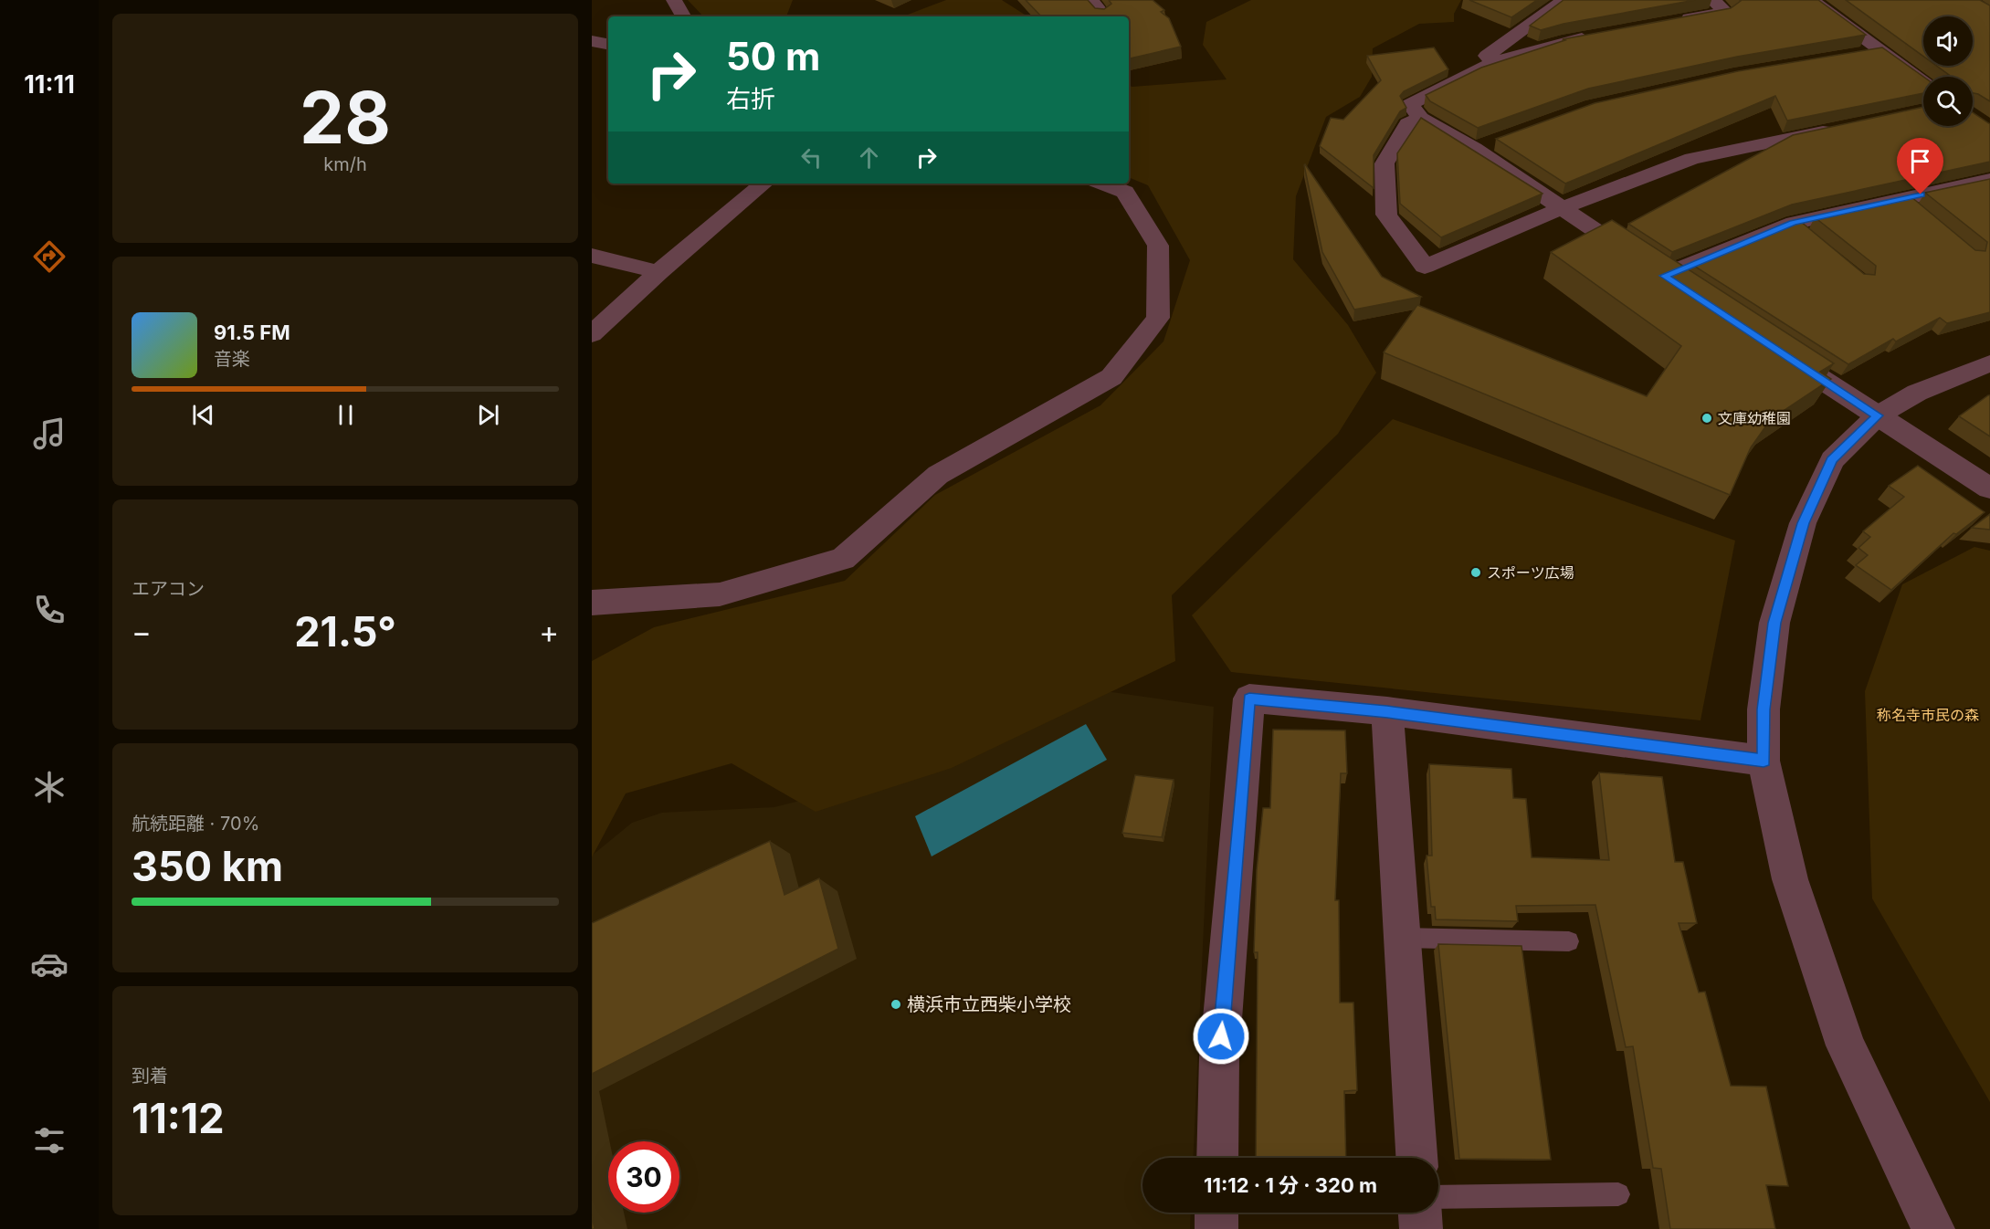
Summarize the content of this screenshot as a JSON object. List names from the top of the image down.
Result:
{
  "parks": ["称名寺市民の森"],
  "places": ["文庫幼稚園", "スポーツ広場", "横浜市立西柴小学校"],
  "page": {
    "tabs": "11:11",
    "tile": [
      ["28", "km/h"],
      "エアコン",
      ["航続距離 · 70%", "350 km"],
      ["到着", "11:12"]
    ],
    "turn": ["50 m", "右折"],
    "song": ["91.5 FM", "音楽"],
    "heat": ["−", "21.5°", "+"],
    "limit": "30",
    "trip": "11:12 · 1 分 · 320 m"
  }
}
